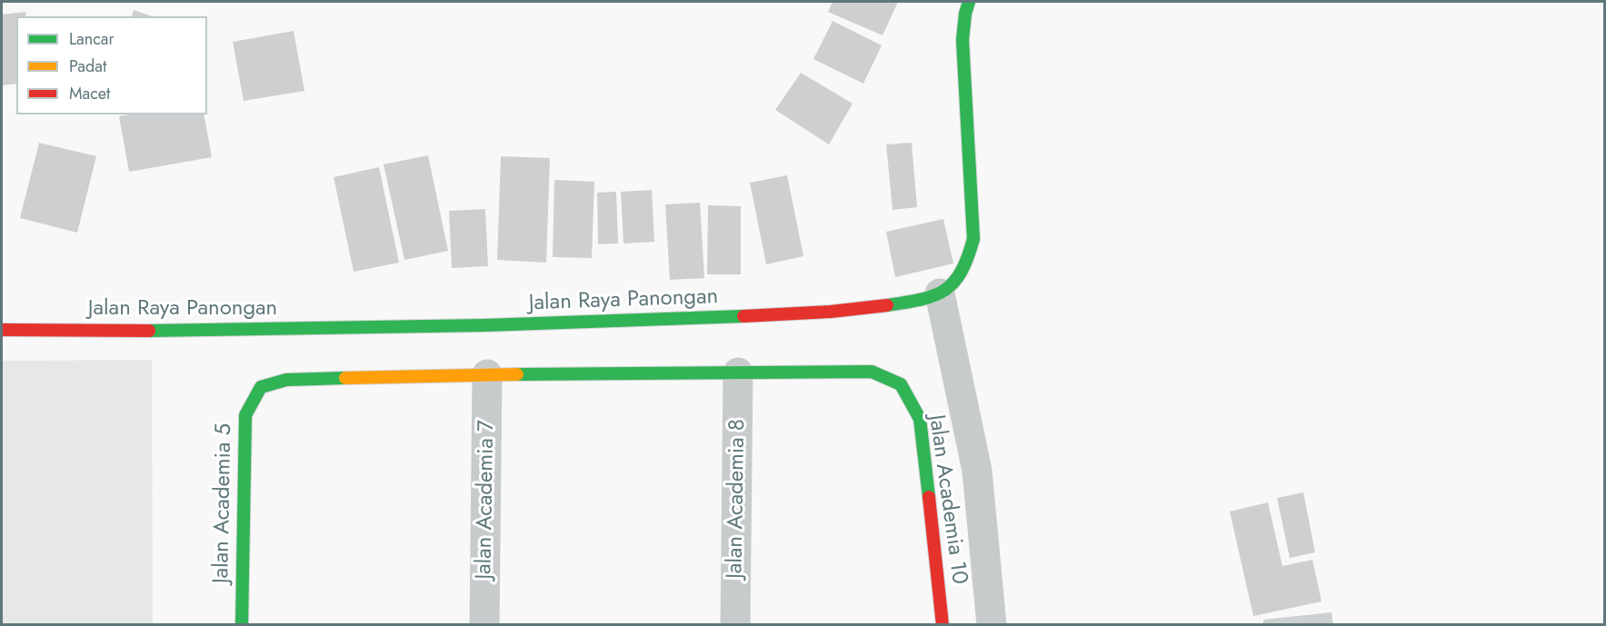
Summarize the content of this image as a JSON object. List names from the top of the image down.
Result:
{
  "streets": {
    "street": [
      "Jalan Raya Panongan",
      "Jalan Academia 8",
      "Jalan Academia 7",
      "Jalan Academia 10",
      "Jalan Academia 5"
    ]
  },
  "crossings": [
    ["Jalan Academia 8", "Jalan Academia 10"],
    ["Jalan Academia 7", "Jalan Academia 5"]
  ],
  "legend": ["Lancar", "Padat", "Macet"]
}
